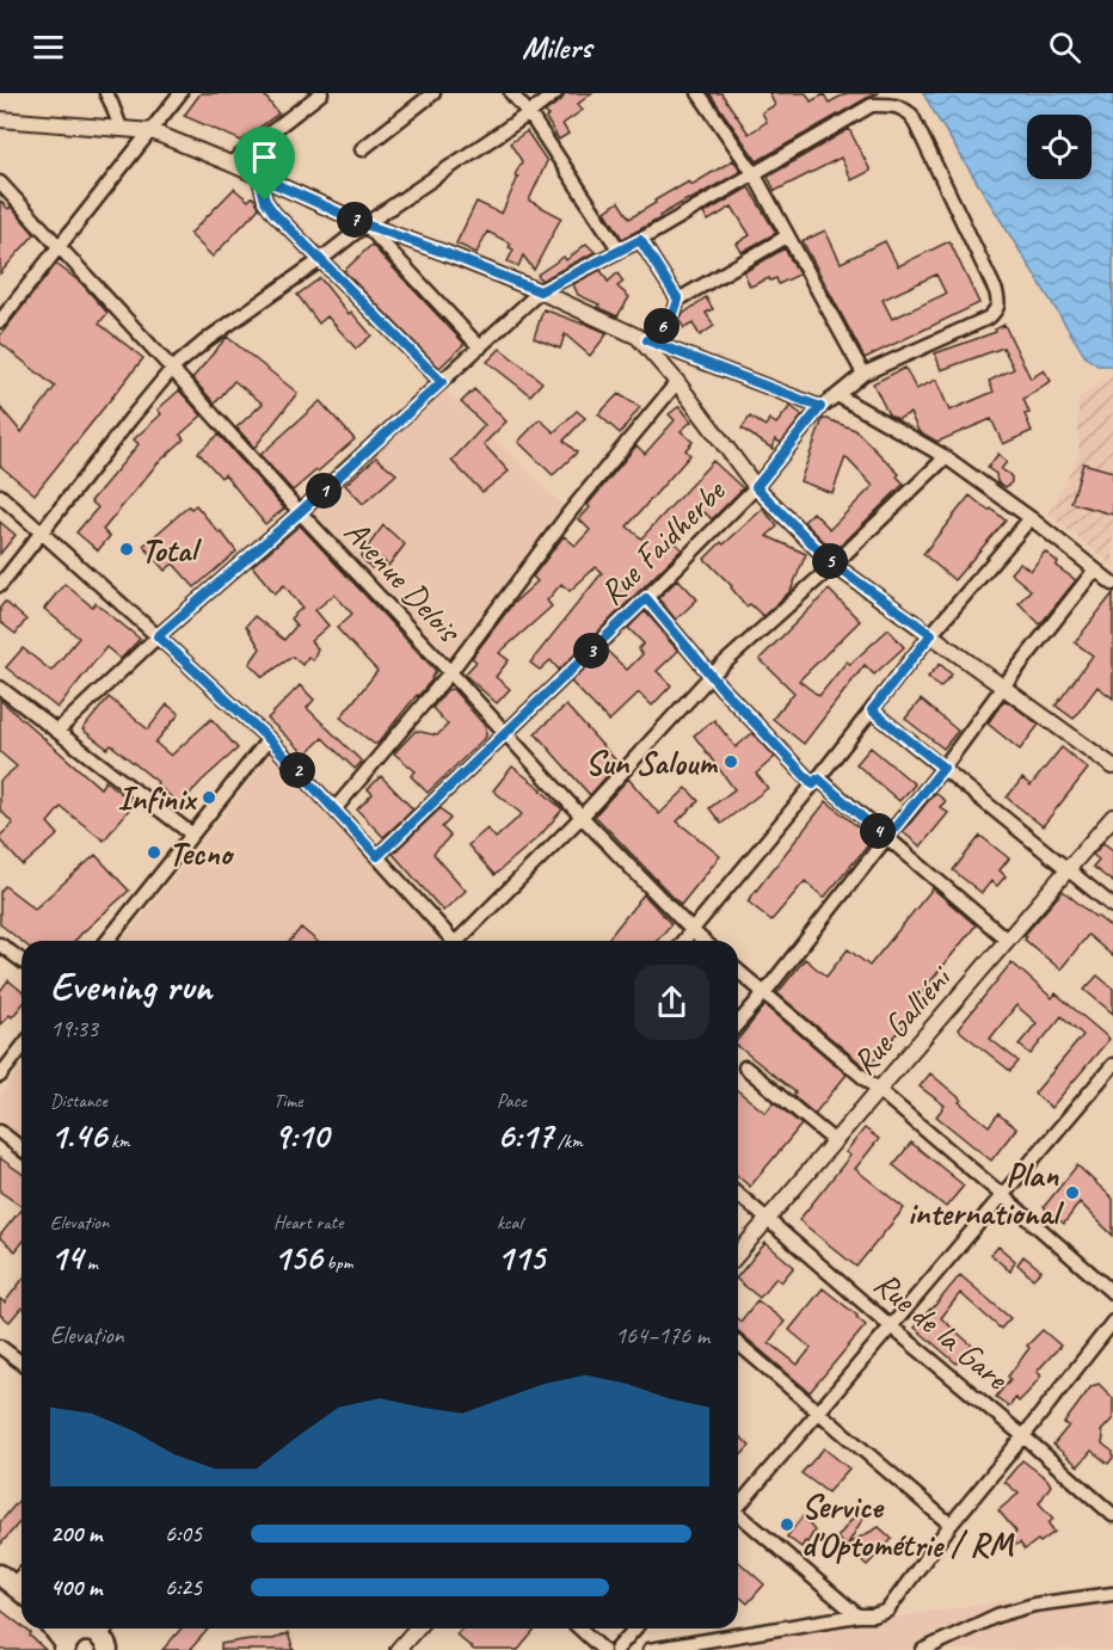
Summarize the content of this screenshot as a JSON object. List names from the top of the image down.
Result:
{
  "streets": {
    "street": [
      "Rue Faidherbe",
      "Avenue Delois",
      "Rue Galliéni",
      "Rue de la Gare"
    ]
  },
  "crossings": [
    ["Rue Faidherbe", "Avenue Delois"],
    ["Rue Galliéni", "Rue de la Gare"]
  ],
  "places": [
    "Total",
    "Sun Saloum",
    "Infinix",
    "Tecno",
    "Plan international",
    "Service d'Optométrie / RM"
  ],
  "page": {
    "header": "Milers",
    "pins": [
      "7",
      "6",
      "1",
      "5",
      "3",
      "2",
      "4"
    ],
    "heading": ["Evening run", "19:33"],
    "stats": [
      ["Distance", "1.46 km"],
      ["Time", "9:10"],
      ["Pace", "6:17 /km"],
      ["Elevation", "14 m"],
      ["Heart rate", "156 bpm"],
      ["kcal", "115"]
    ],
    "chart": ["Elevation", "164–176 m"],
    "list": [
      {
        "name": "200 m",
        "note": "6:05"
      },
      {
        "name": "400 m",
        "note": "6:25"
      }
    ]
  }
}
